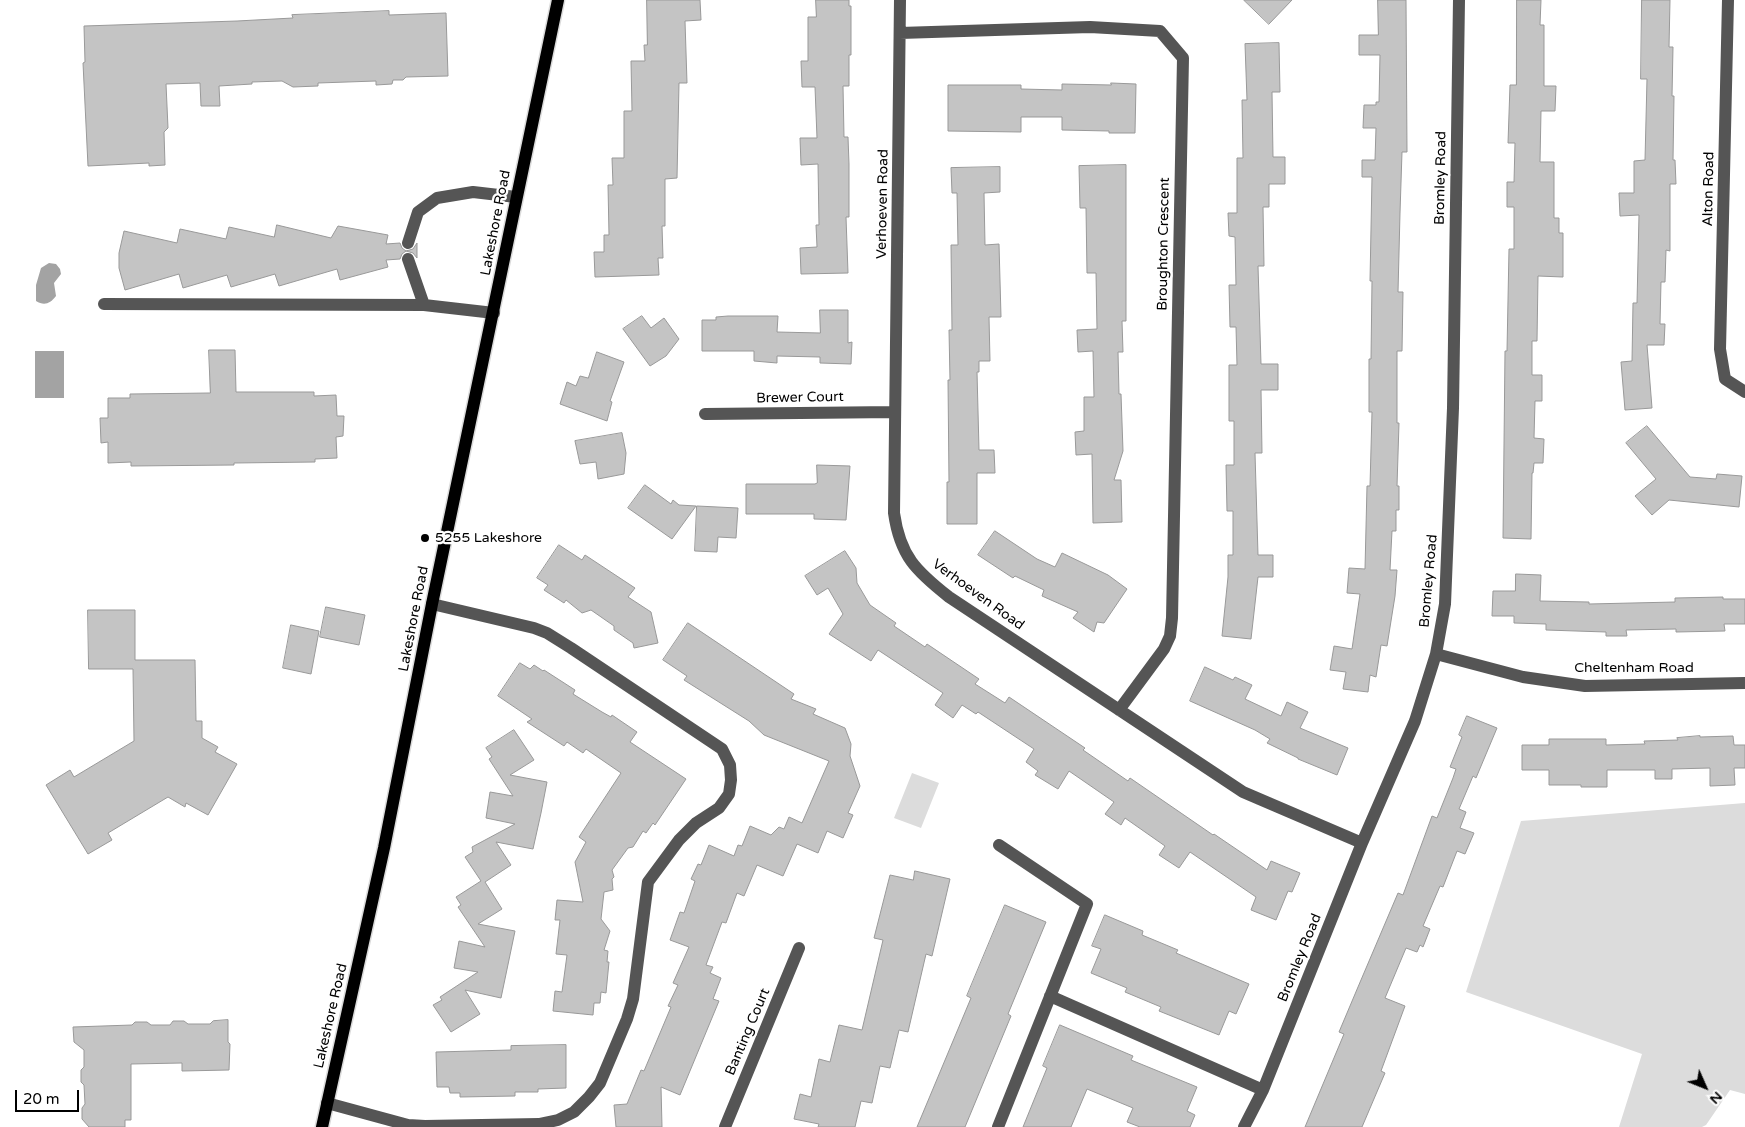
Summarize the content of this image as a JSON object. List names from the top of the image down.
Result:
{
  "streets": {
    "main road": ["Lakeshore Road"],
    "street": [
      "Bromley Road",
      "Alton Road",
      "Verhoeven Road",
      "Broughton Crescent",
      "Brewer Court",
      "Cheltenham Road",
      "Banting Court"
    ]
  },
  "crossings": [
    ["Bromley Road", "Verhoeven Road"],
    ["Bromley Road", "Cheltenham Road"],
    ["Verhoeven Road", "Broughton Crescent"],
    ["Verhoeven Road", "Brewer Court"]
  ],
  "places": ["5255 Lakeshore"],
  "scale_bar": "20 m",
  "north": "bottom right"
}
